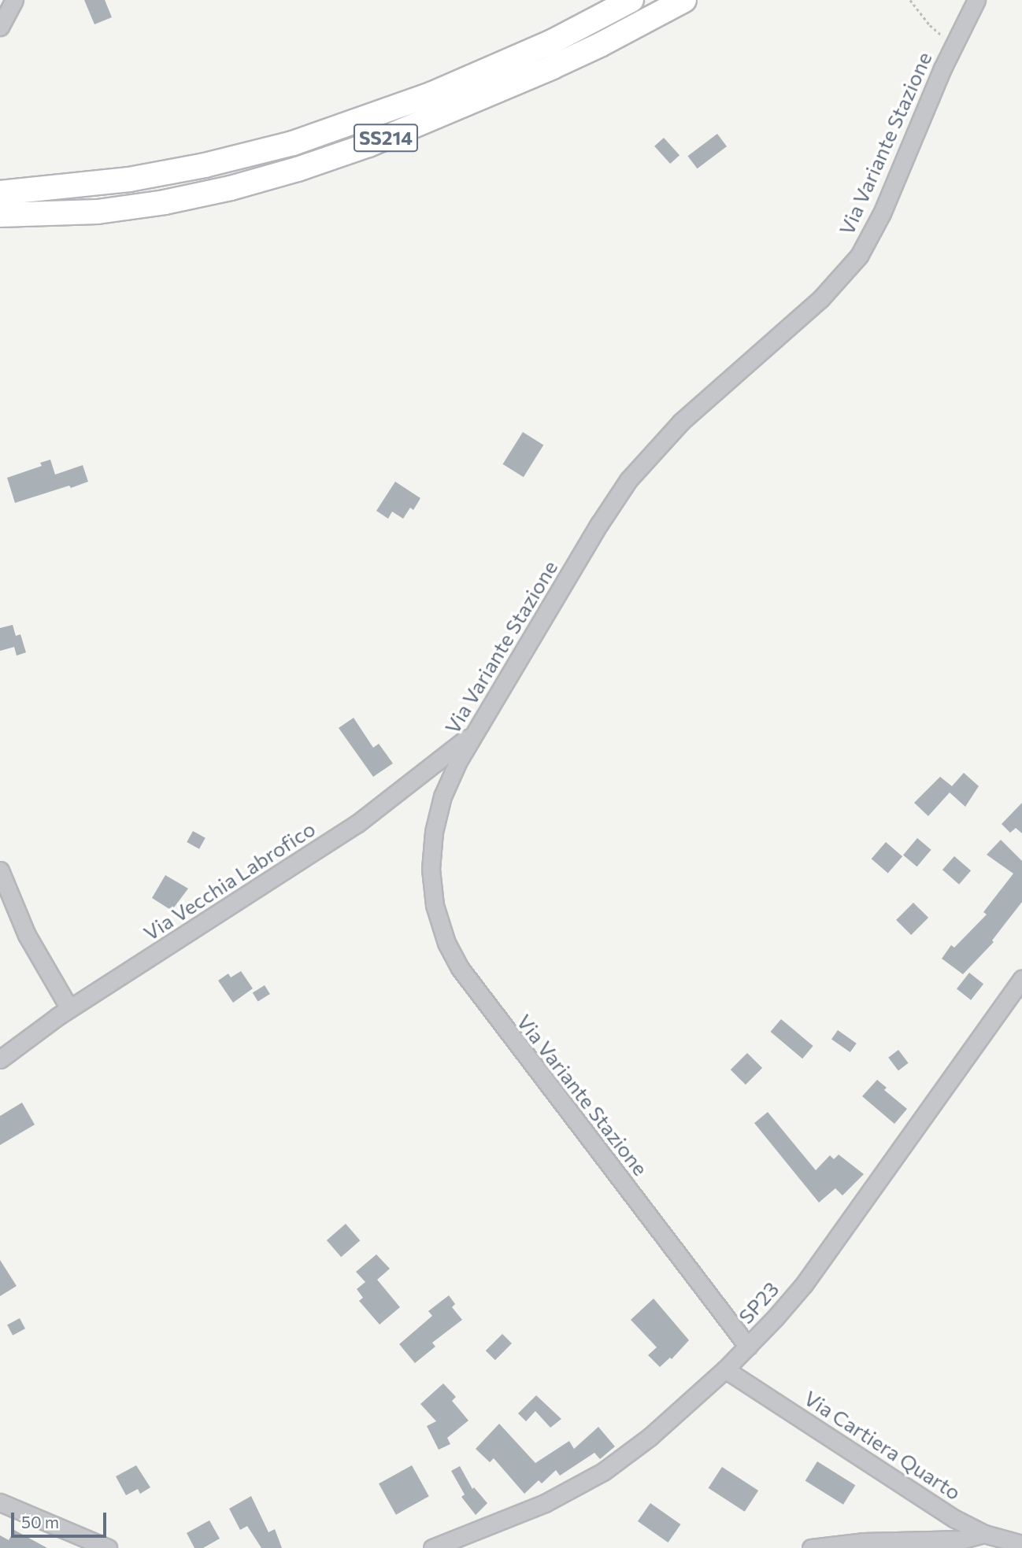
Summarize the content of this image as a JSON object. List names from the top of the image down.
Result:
{
  "streets": {
    "highway": ["SS214"],
    "street": [
      "Via Variante Stazione",
      "Via Vecchia Labrofico",
      "SP23",
      "Via Cartiera Quarto"
    ]
  },
  "crossings": [
    ["Via Variante Stazione", "Via Vecchia Labrofico"],
    ["Via Variante Stazione", "SP23"],
    ["SP23", "Via Cartiera Quarto"]
  ],
  "scale_bar": "50 m"
}
